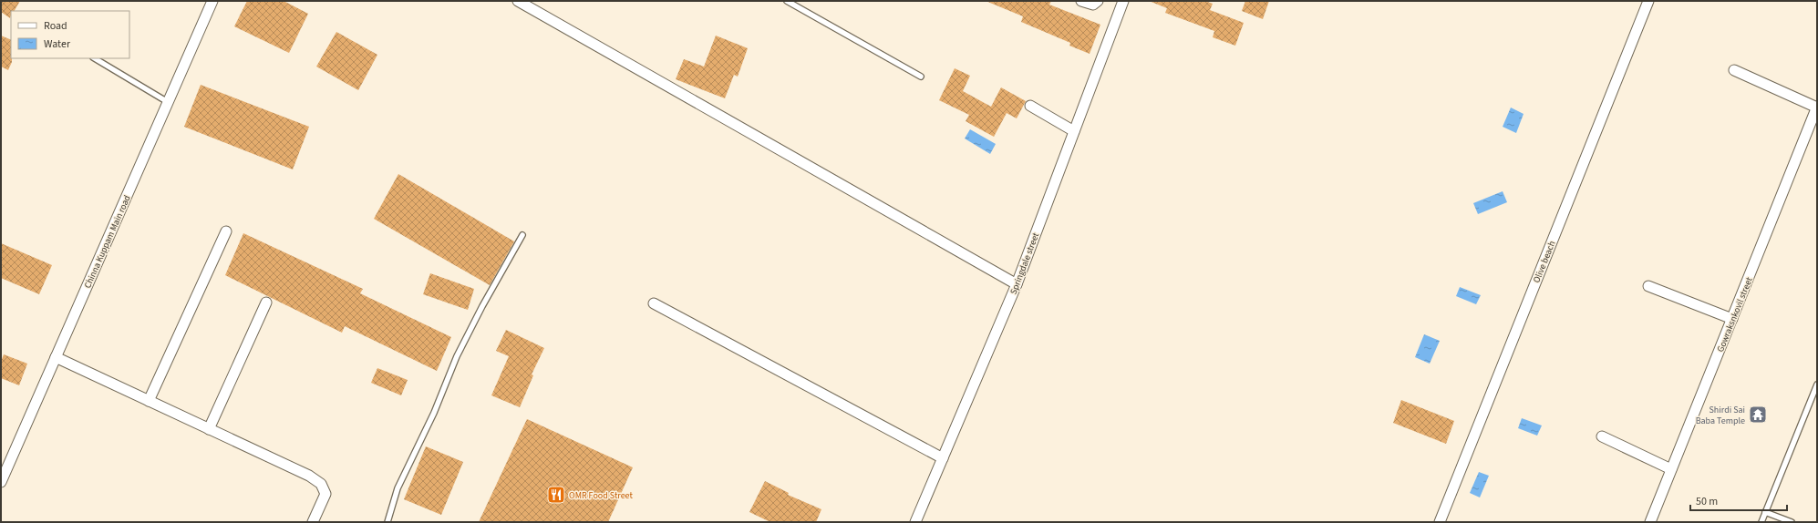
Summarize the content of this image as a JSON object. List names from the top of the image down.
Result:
{
  "streets": {
    "street": [
      "Chinna Kuppam Main road",
      "Olive beach",
      "Springdale street",
      "Gowraksnkovil street"
    ]
  },
  "places": {
    "temple": ["Shirdi Sai Baba Temple"],
    "restaurant": ["OMR Food Street"]
  },
  "legend": ["Road", "Water"],
  "scale_bar": "50 m"
}
